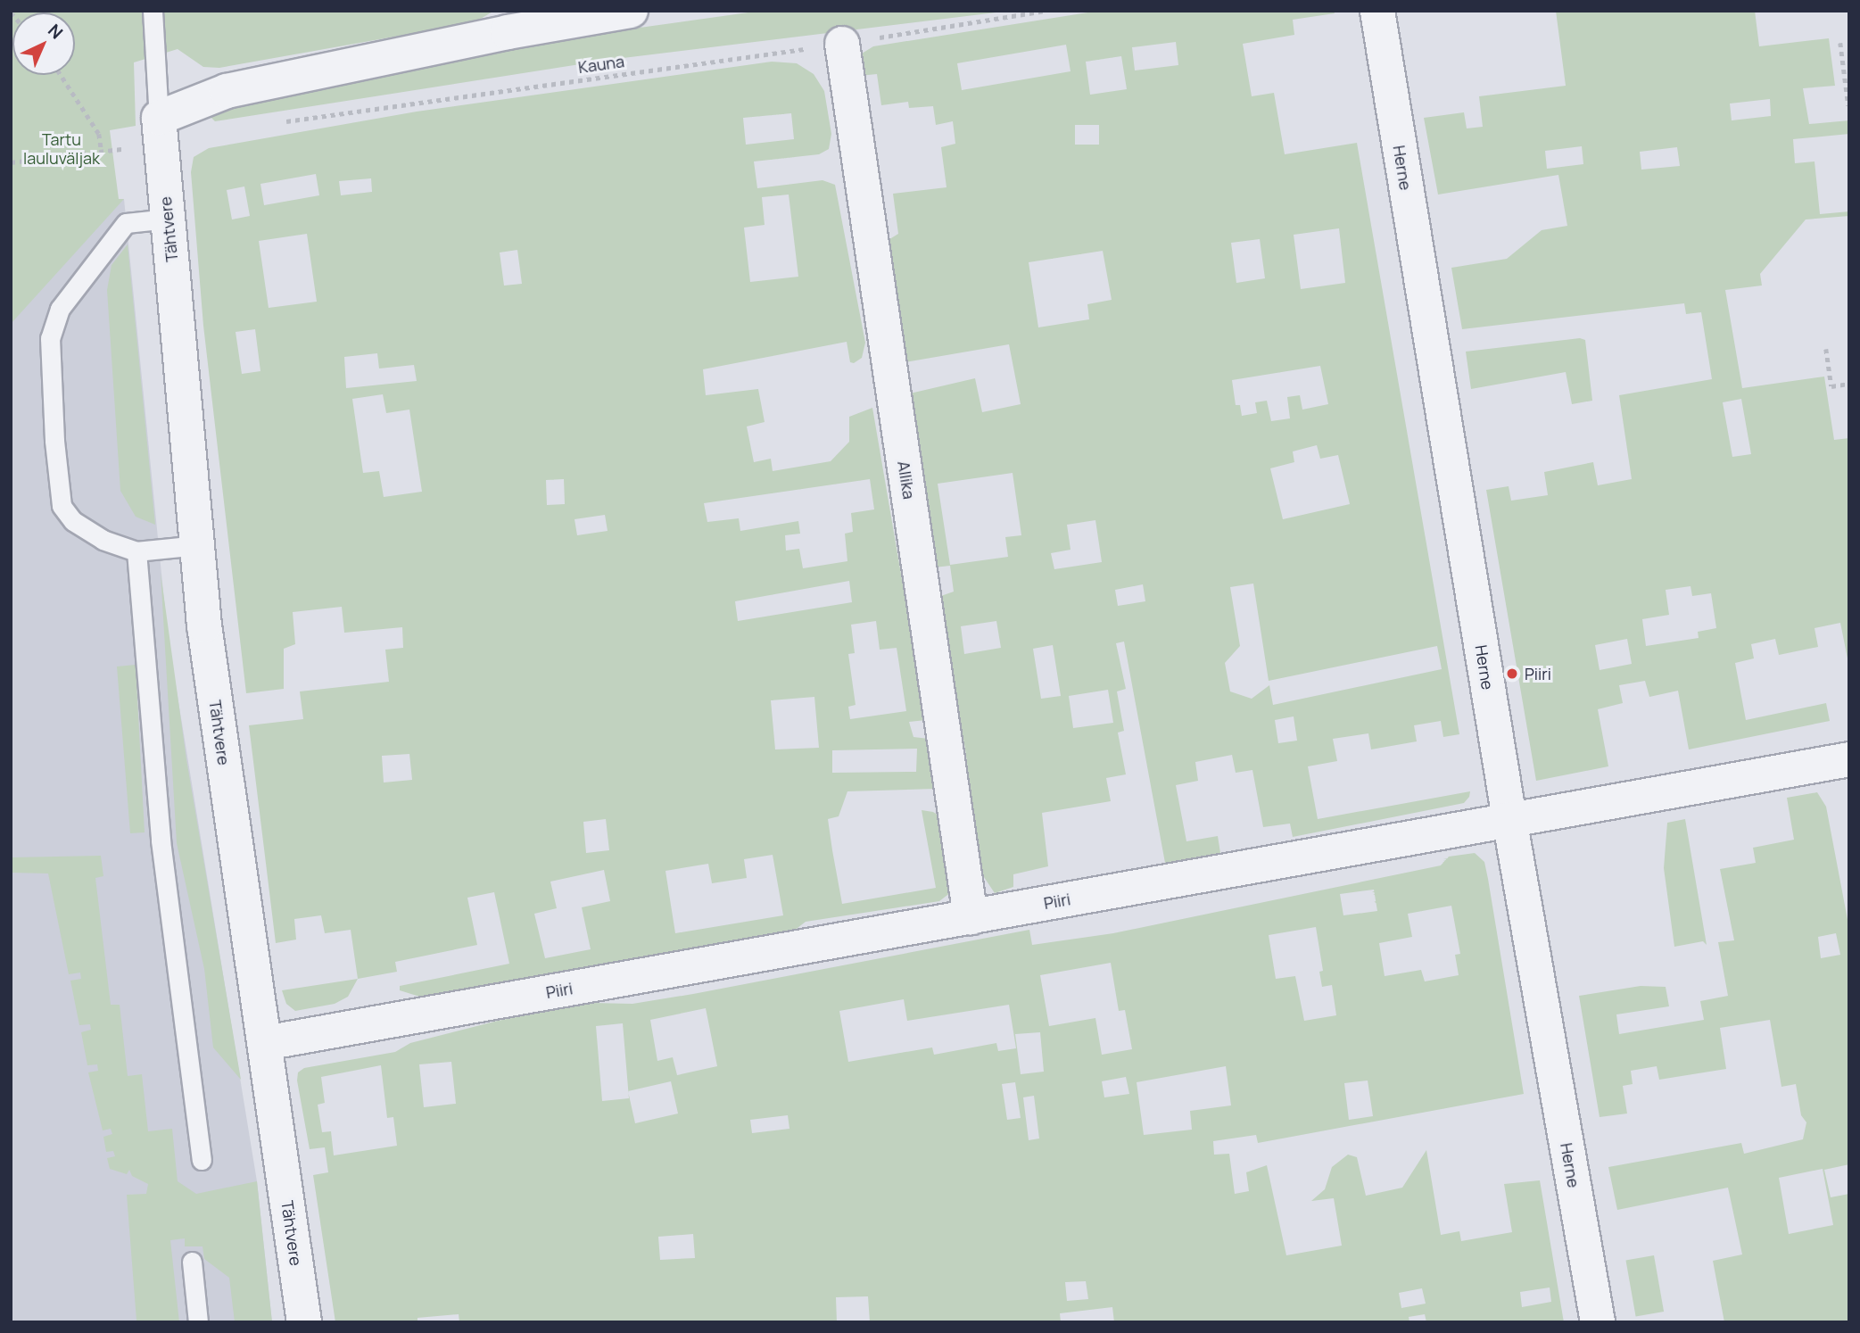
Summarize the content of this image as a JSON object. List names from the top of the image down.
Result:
{
  "streets": {
    "street": [
      "Herne",
      "Tähtvere",
      "Allika",
      "Piiri"
    ],
    "path": ["Kauna"]
  },
  "crossings": [
    ["Kauna", "Allika"],
    ["Herne", "Piiri"],
    ["Tähtvere", "Piiri"],
    ["Allika", "Piiri"]
  ],
  "parks": ["Tartu lauluväljak"],
  "places": ["Piiri"],
  "north": "top right"
}
